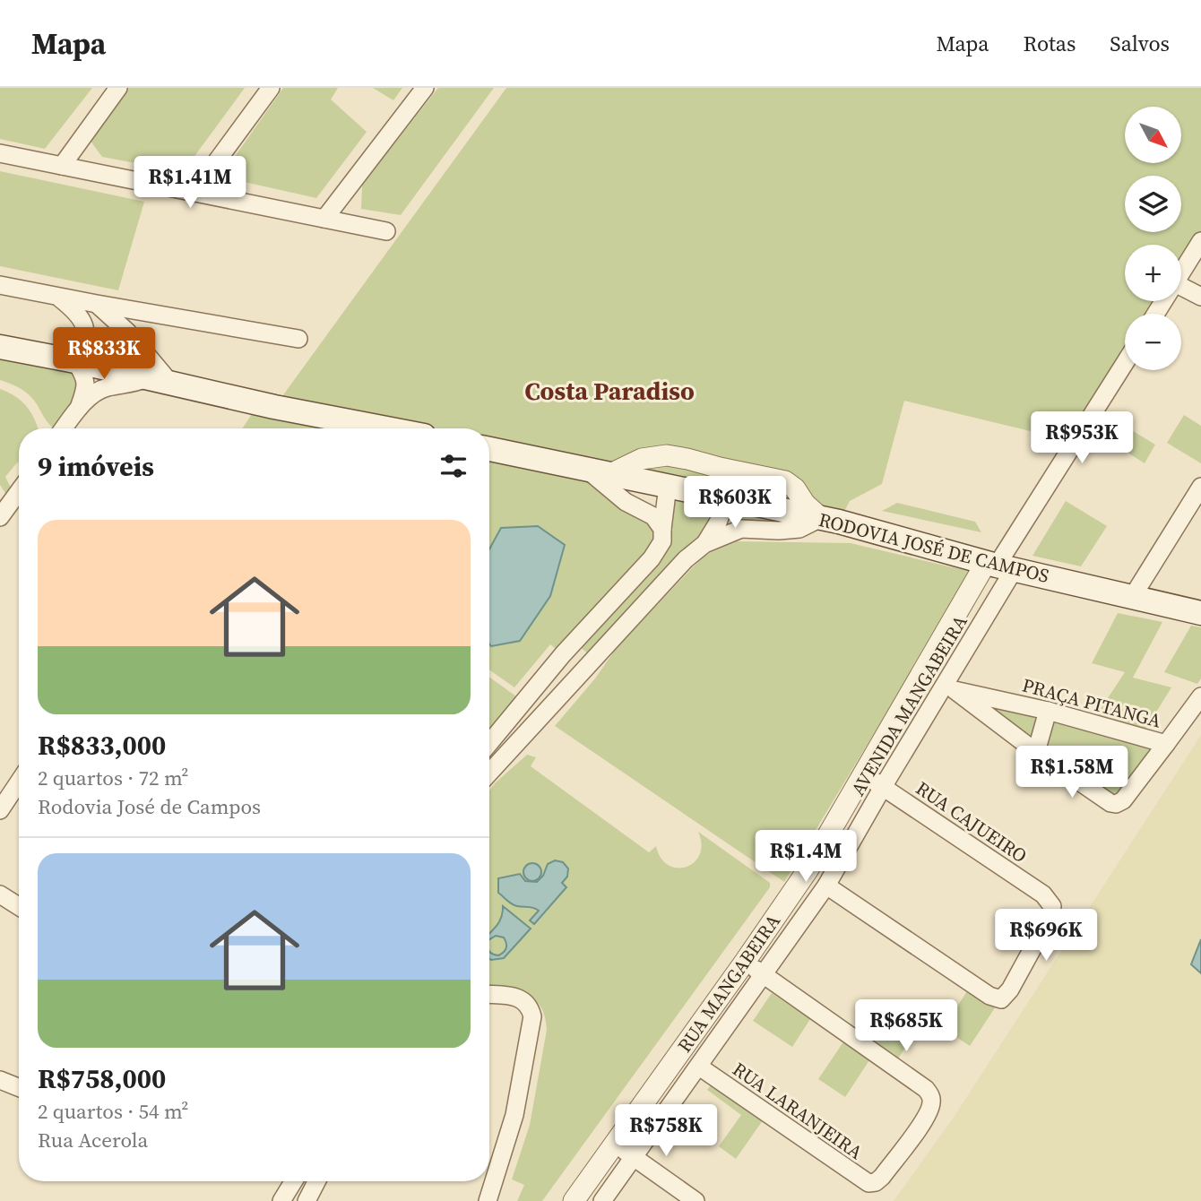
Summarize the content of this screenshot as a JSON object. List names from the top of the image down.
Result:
{
  "streets": {
    "main road": ["RODOVIA JOSÉ DE CAMPOS"],
    "street": [
      "PRAÇA PITANGA",
      "AVENIDA MANGABEIRA",
      "RUA CAJUEIRO",
      "RUA MANGABEIRA",
      "RUA LARANJEIRA"
    ]
  },
  "crossings": [
    ["RODOVIA JOSÉ DE CAMPOS", "AVENIDA MANGABEIRA"],
    ["RODOVIA JOSÉ DE CAMPOS", "RUA MANGABEIRA"],
    ["PRAÇA PITANGA", "AVENIDA MANGABEIRA"],
    ["AVENIDA MANGABEIRA", "RUA CAJUEIRO"],
    ["AVENIDA MANGABEIRA", "RUA MANGABEIRA"],
    ["AVENIDA MANGABEIRA", "RUA LARANJEIRA"],
    ["RUA CAJUEIRO", "RUA MANGABEIRA"]
  ],
  "districts": ["Costa Paradiso"],
  "north": "bottom right",
  "page": {
    "header": "Mapa",
    "nav": ["Mapa", "Rotas", "Salvos"],
    "map_buttons": ["+", "−"],
    "price": [
      "R$1.41M",
      "R$833K",
      "R$953K",
      "R$603K",
      "R$1.58M",
      "R$1.4M",
      "R$696K",
      "R$685K",
      "R$758K"
    ],
    "heading": "9 imóveis",
    "list": [
      {
        "name": "R$833,000",
        "note": "2 quartos · 72 m² · Rodovia José de Campos"
      },
      {
        "name": "R$758,000",
        "note": "2 quartos · 54 m² · Rua Acerola"
      }
    ]
  }
}
